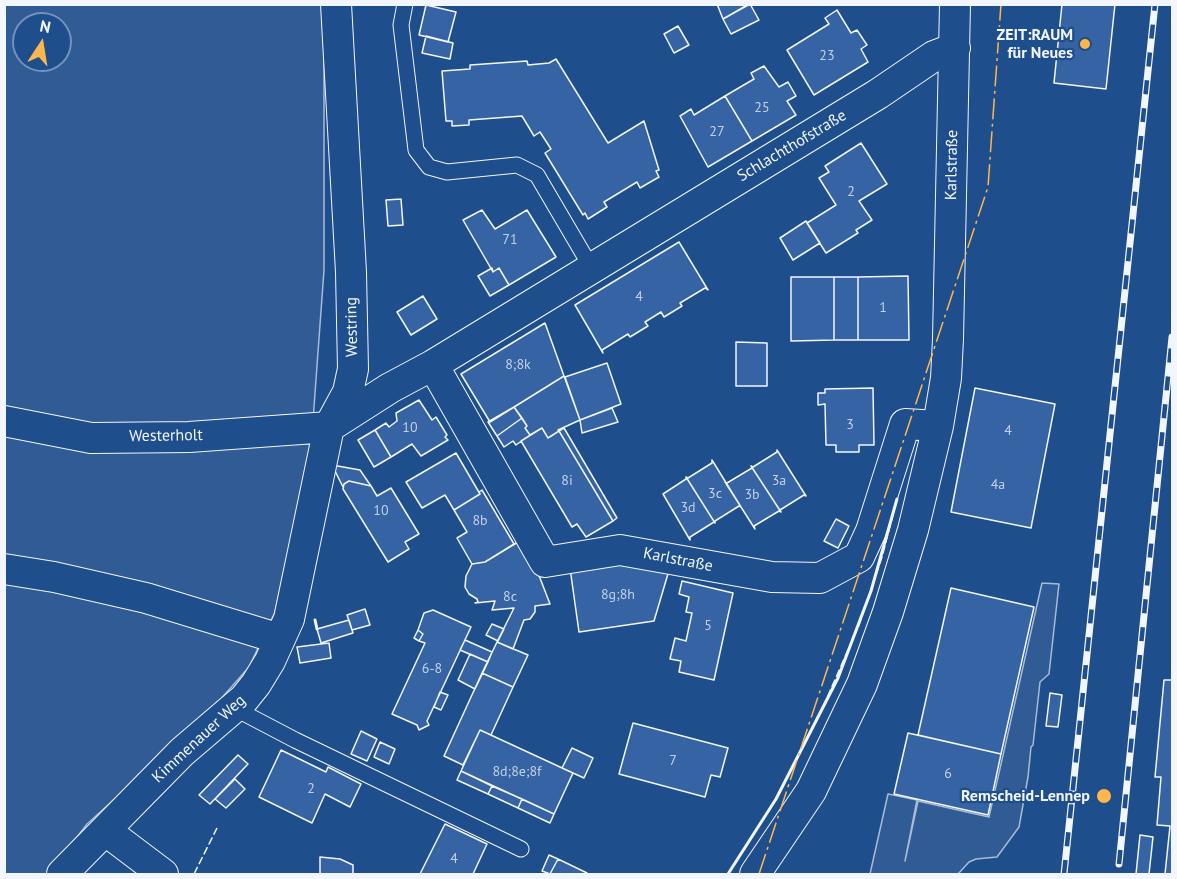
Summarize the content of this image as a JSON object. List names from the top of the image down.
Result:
{
  "streets": {
    "street": [
      "Schlachthofstraße",
      "Karlstraße",
      "Westring",
      "Westerholt",
      "Kimmenauer Weg"
    ]
  },
  "crossings": [
    ["Schlachthofstraße", "Karlstraße"],
    ["Schlachthofstraße", "Westring"],
    ["Schlachthofstraße", "Westerholt"],
    ["Westring", "Westerholt"],
    ["Westring", "Kimmenauer Weg"]
  ],
  "places": ["ZEIT:RAUM für Neues", "Remscheid-Lennep"],
  "house_numbers": [
    "23",
    "25",
    "27",
    "2",
    "71",
    "4",
    "1",
    "8;8k",
    "3",
    "10",
    "4",
    "8i",
    "3a",
    "4a",
    "3c",
    "3b",
    "3d",
    "10",
    "8b",
    "8g;8h",
    "8c",
    "5",
    "6-8",
    "7",
    "8d;8e;8f",
    "6",
    "2",
    "4"
  ],
  "north": "top"
}
